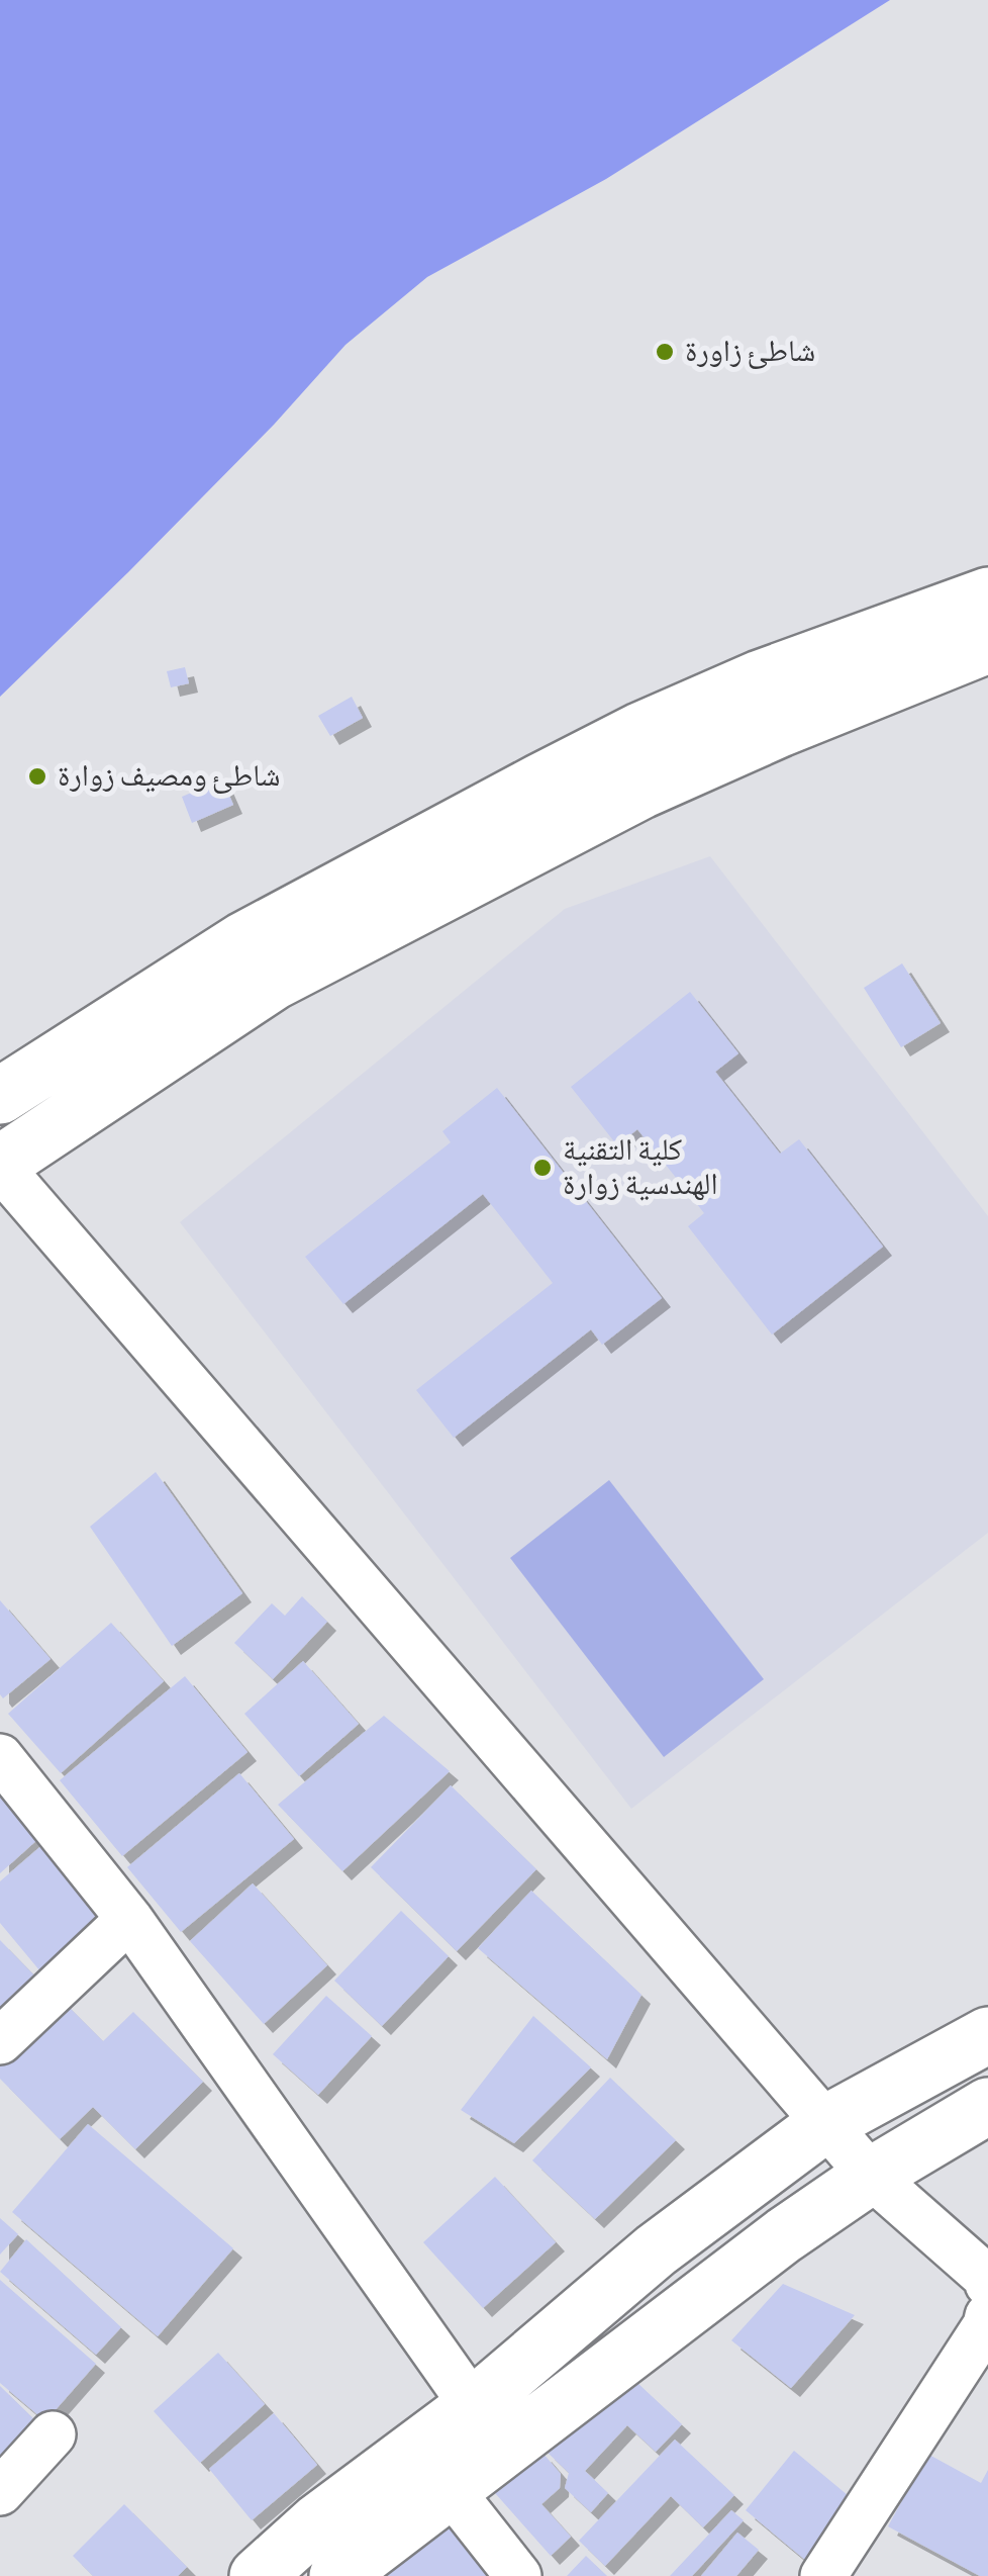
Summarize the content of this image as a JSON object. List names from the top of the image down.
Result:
{
  "places": ["شاطئ زاورة", "شاطئ ومصيف زوارة", "كلية التقنية الهندسية زوارة"]
}
